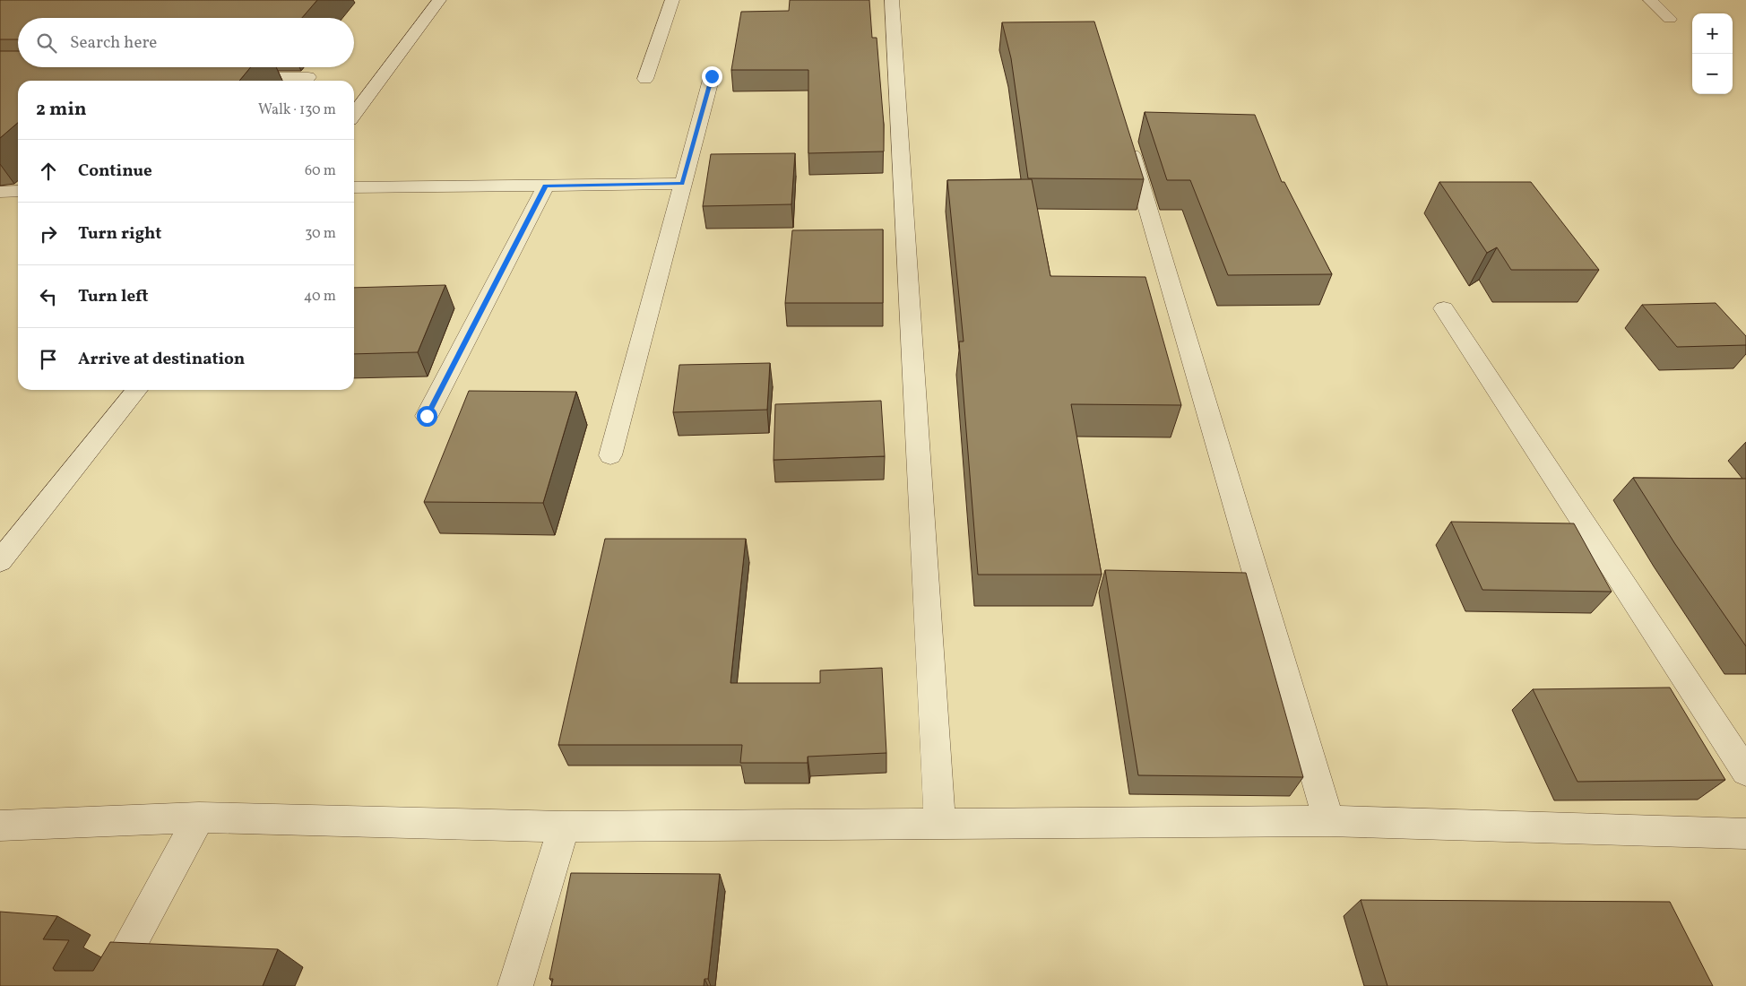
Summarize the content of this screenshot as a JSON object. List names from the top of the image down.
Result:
{
  "page": {
    "map_buttons": ["+", "−"],
    "search": "Search here",
    "heading": ["2 min", "Walk · 130 m"],
    "list": [
      ["Continue", "60 m"],
      ["Turn right", "30 m"],
      ["Turn left", "40 m"],
      "Arrive at destination"
    ]
  }
}
